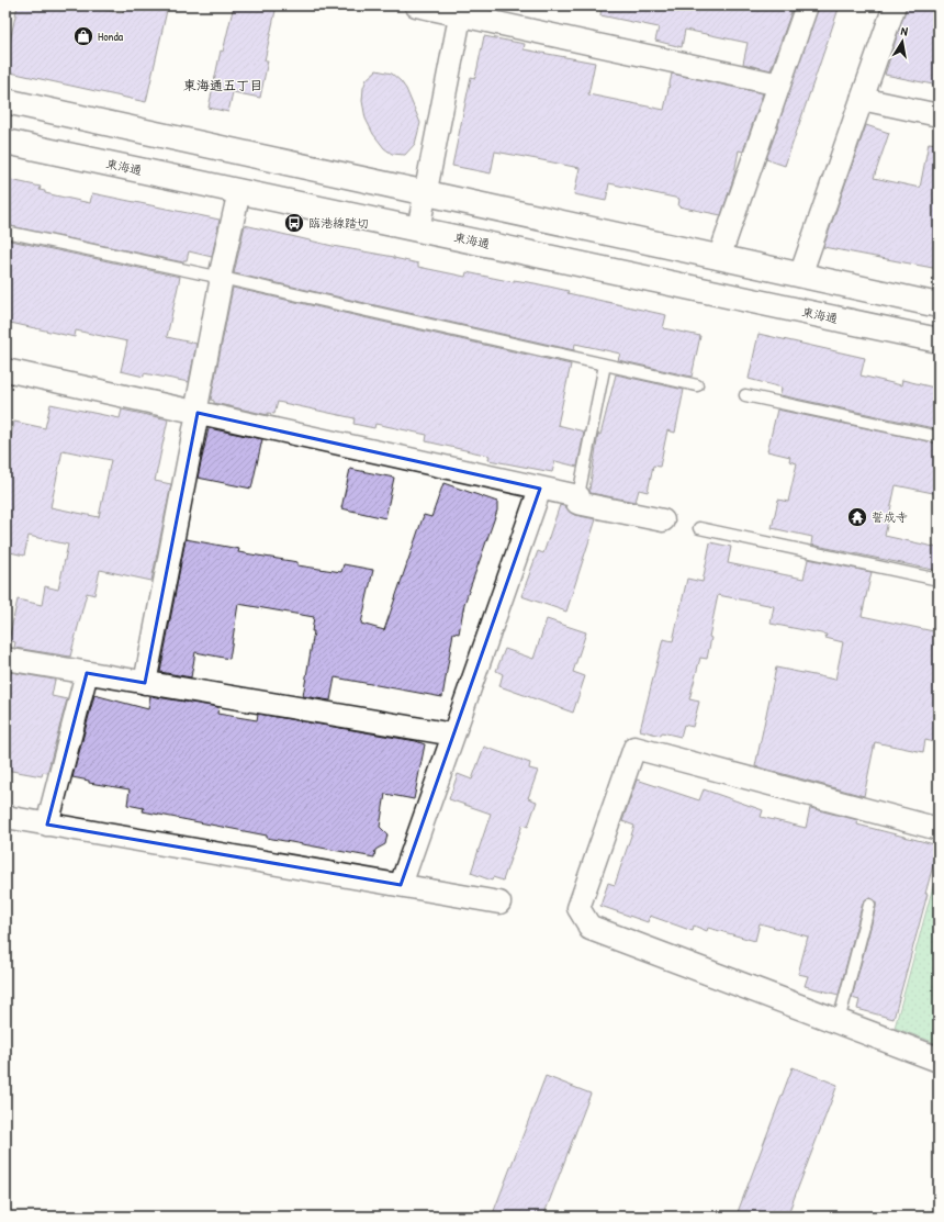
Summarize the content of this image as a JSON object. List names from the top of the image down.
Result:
{
  "streets": {
    "main road": ["東海通"]
  },
  "districts": ["東海通五丁目"],
  "places": {
    "shop": ["Honda"],
    "bus stop": ["臨港線踏切"],
    "temple": ["誓成寺"]
  },
  "north": "top"
}
